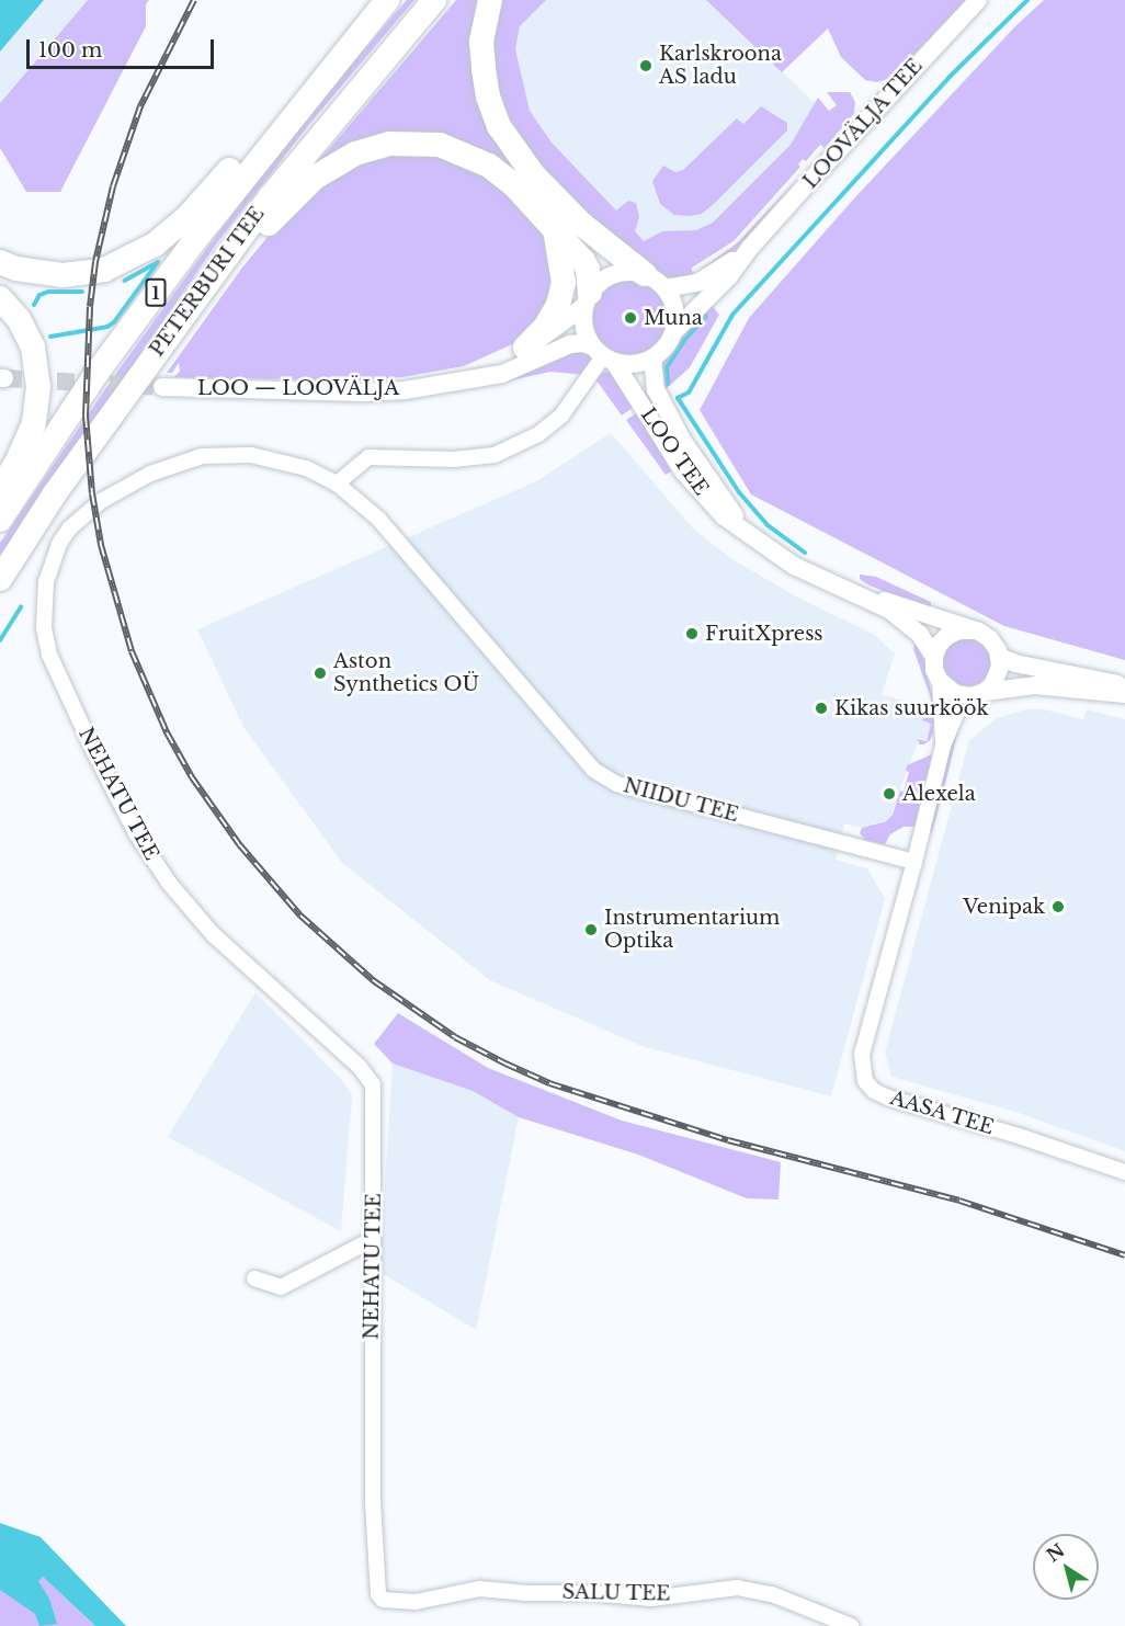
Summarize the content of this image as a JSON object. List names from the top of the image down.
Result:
{
  "streets": {
    "highway": ["PETERBURI TEE", "1"],
    "street": [
      "LOOVÄLJA TEE",
      "LOO — LOOVÄLJA",
      "LOO TEE",
      "NEHATU TEE",
      "NIIDU TEE",
      "AASA TEE",
      "SALU TEE"
    ]
  },
  "crossings": [
    ["LOOVÄLJA TEE", "LOO — LOOVÄLJA"],
    ["LOOVÄLJA TEE", "LOO TEE"],
    ["LOO — LOOVÄLJA", "LOO TEE"],
    ["NEHATU TEE", "NIIDU TEE"],
    ["NEHATU TEE", "SALU TEE"],
    ["NIIDU TEE", "AASA TEE"]
  ],
  "places": [
    "Karlskroona AS ladu",
    "Muna",
    "FruitXpress",
    "Aston Synthetics OÜ",
    "Kikas suurköök",
    "Alexela",
    "Venipak",
    "Instrumentarium Optika"
  ],
  "scale_bar": "100 m",
  "north": "top left"
}
